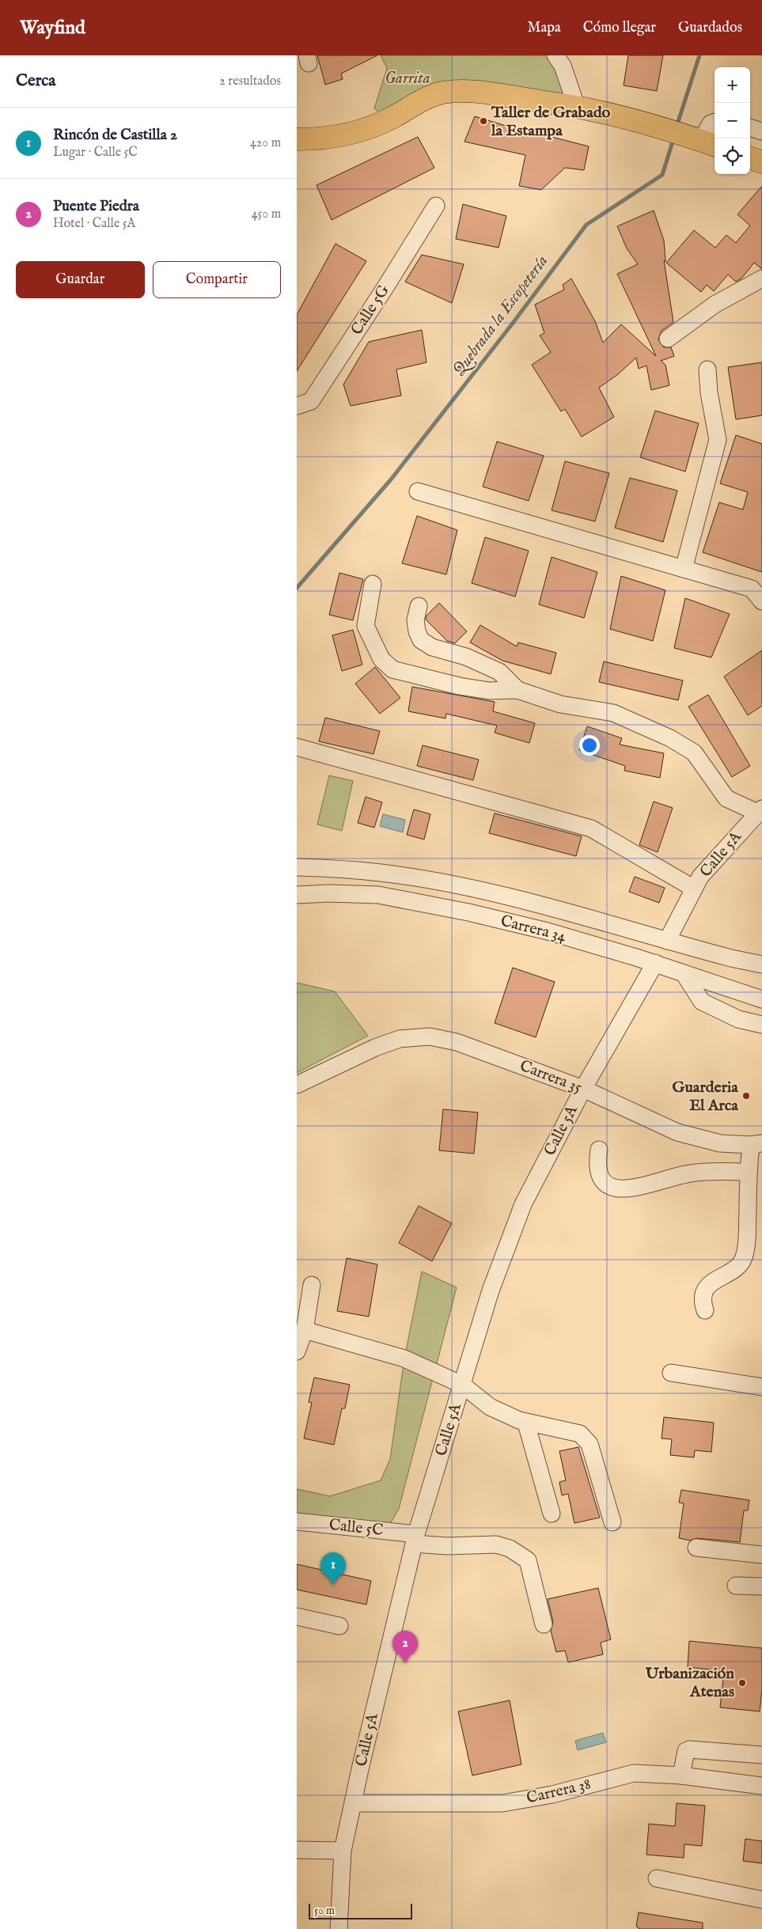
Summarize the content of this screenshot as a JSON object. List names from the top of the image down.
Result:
{
  "streets": {
    "street": [
      "Calle 5G",
      "Calle 5A",
      "Carrera 34",
      "Carrera 35",
      "Calle 5C",
      "Carrera 38"
    ]
  },
  "crossings": [
    ["Calle 5A", "Carrera 34"],
    ["Calle 5A", "Carrera 35"],
    ["Calle 5A", "Calle 5C"],
    ["Calle 5A", "Carrera 38"]
  ],
  "water": ["Quebrada la Escopetería"],
  "parks": ["Garrita"],
  "places": ["Taller de Grabado la Estampa", "Guarderia El Arca", "Urbanización Atenas"],
  "scale_bar": "50 m",
  "page": {
    "header": "Wayfind",
    "nav": ["Mapa", "Cómo llegar", "Guardados"],
    "heading": ["Cerca", "2 resultados"],
    "map_buttons": ["+", "−"],
    "list": [
      {
        "mark": "1",
        "name": "Rincón de Castilla 2",
        "note": "Lugar · Calle 5C",
        "value": "420 m"
      },
      {
        "mark": "2",
        "name": "Puente Piedra",
        "note": "Hotel · Calle 5A",
        "value": "450 m"
      }
    ],
    "buttons": ["Guardar", "Compartir"],
    "pins": ["1", "2"],
    "scale": "50 m"
  }
}
